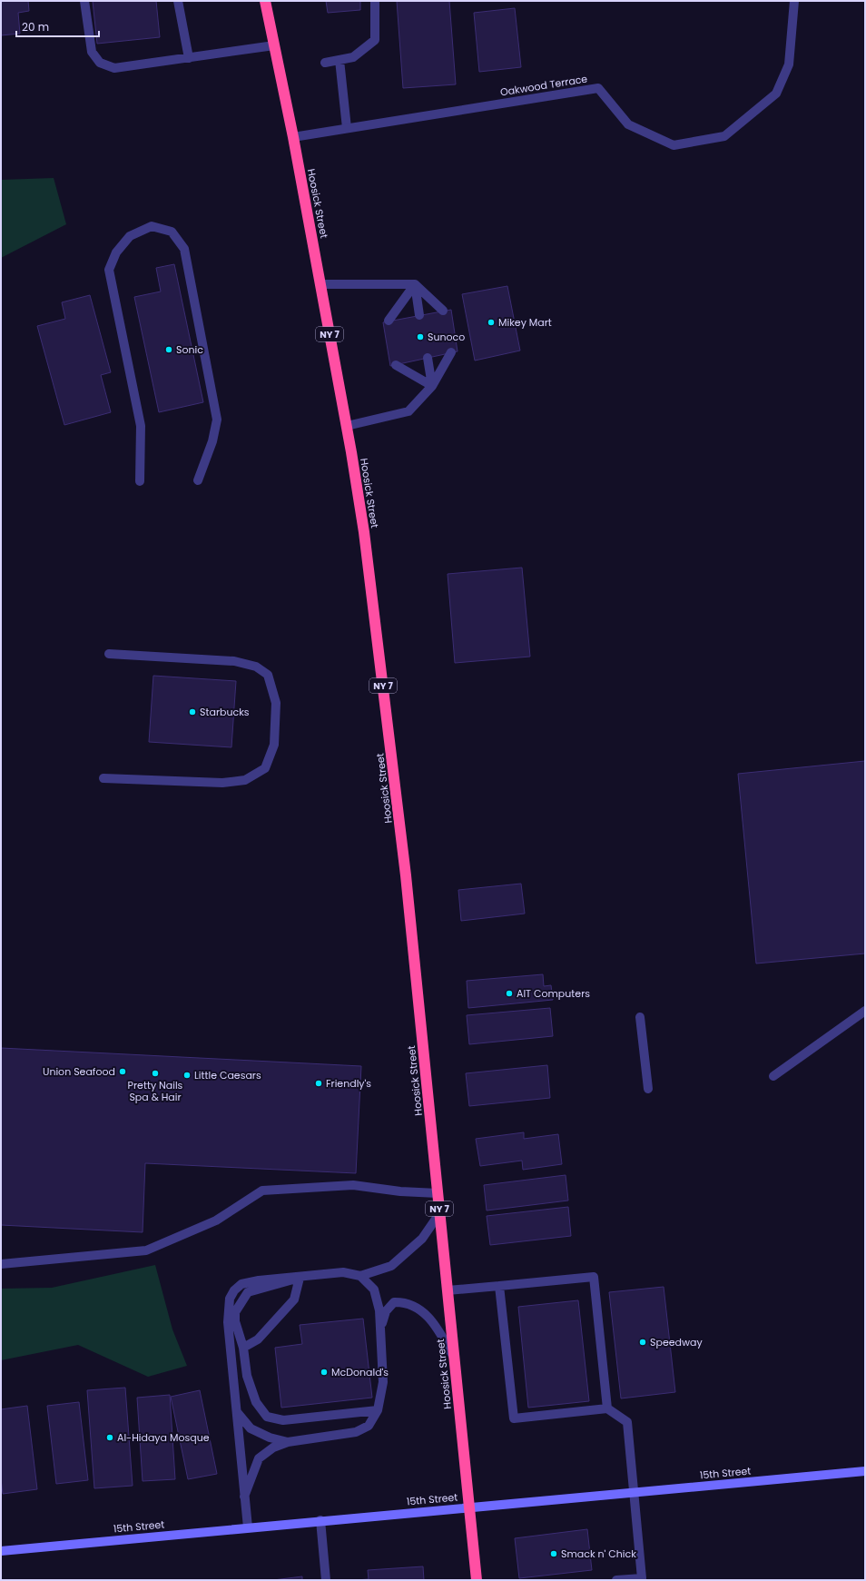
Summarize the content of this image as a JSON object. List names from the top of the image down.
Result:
{
  "streets": {
    "highway": ["Hoosick Street", "NY 7"],
    "street": ["Oakwood Terrace", "15th Street"]
  },
  "crossings": [
    ["Oakwood Terrace", "Hoosick Street"],
    ["Hoosick Street", "15th Street"]
  ],
  "places": [
    "Mikey Mart",
    "Sunoco",
    "Sonic",
    "Starbucks",
    "AIT Computers",
    "Union Seafood",
    "Pretty Nails Spa & Hair",
    "Little Caesars",
    "Friendly's",
    "Speedway",
    "McDonald's",
    "Al-Hidaya Mosque",
    "Smack n' Chick"
  ],
  "scale_bar": "20 m"
}
